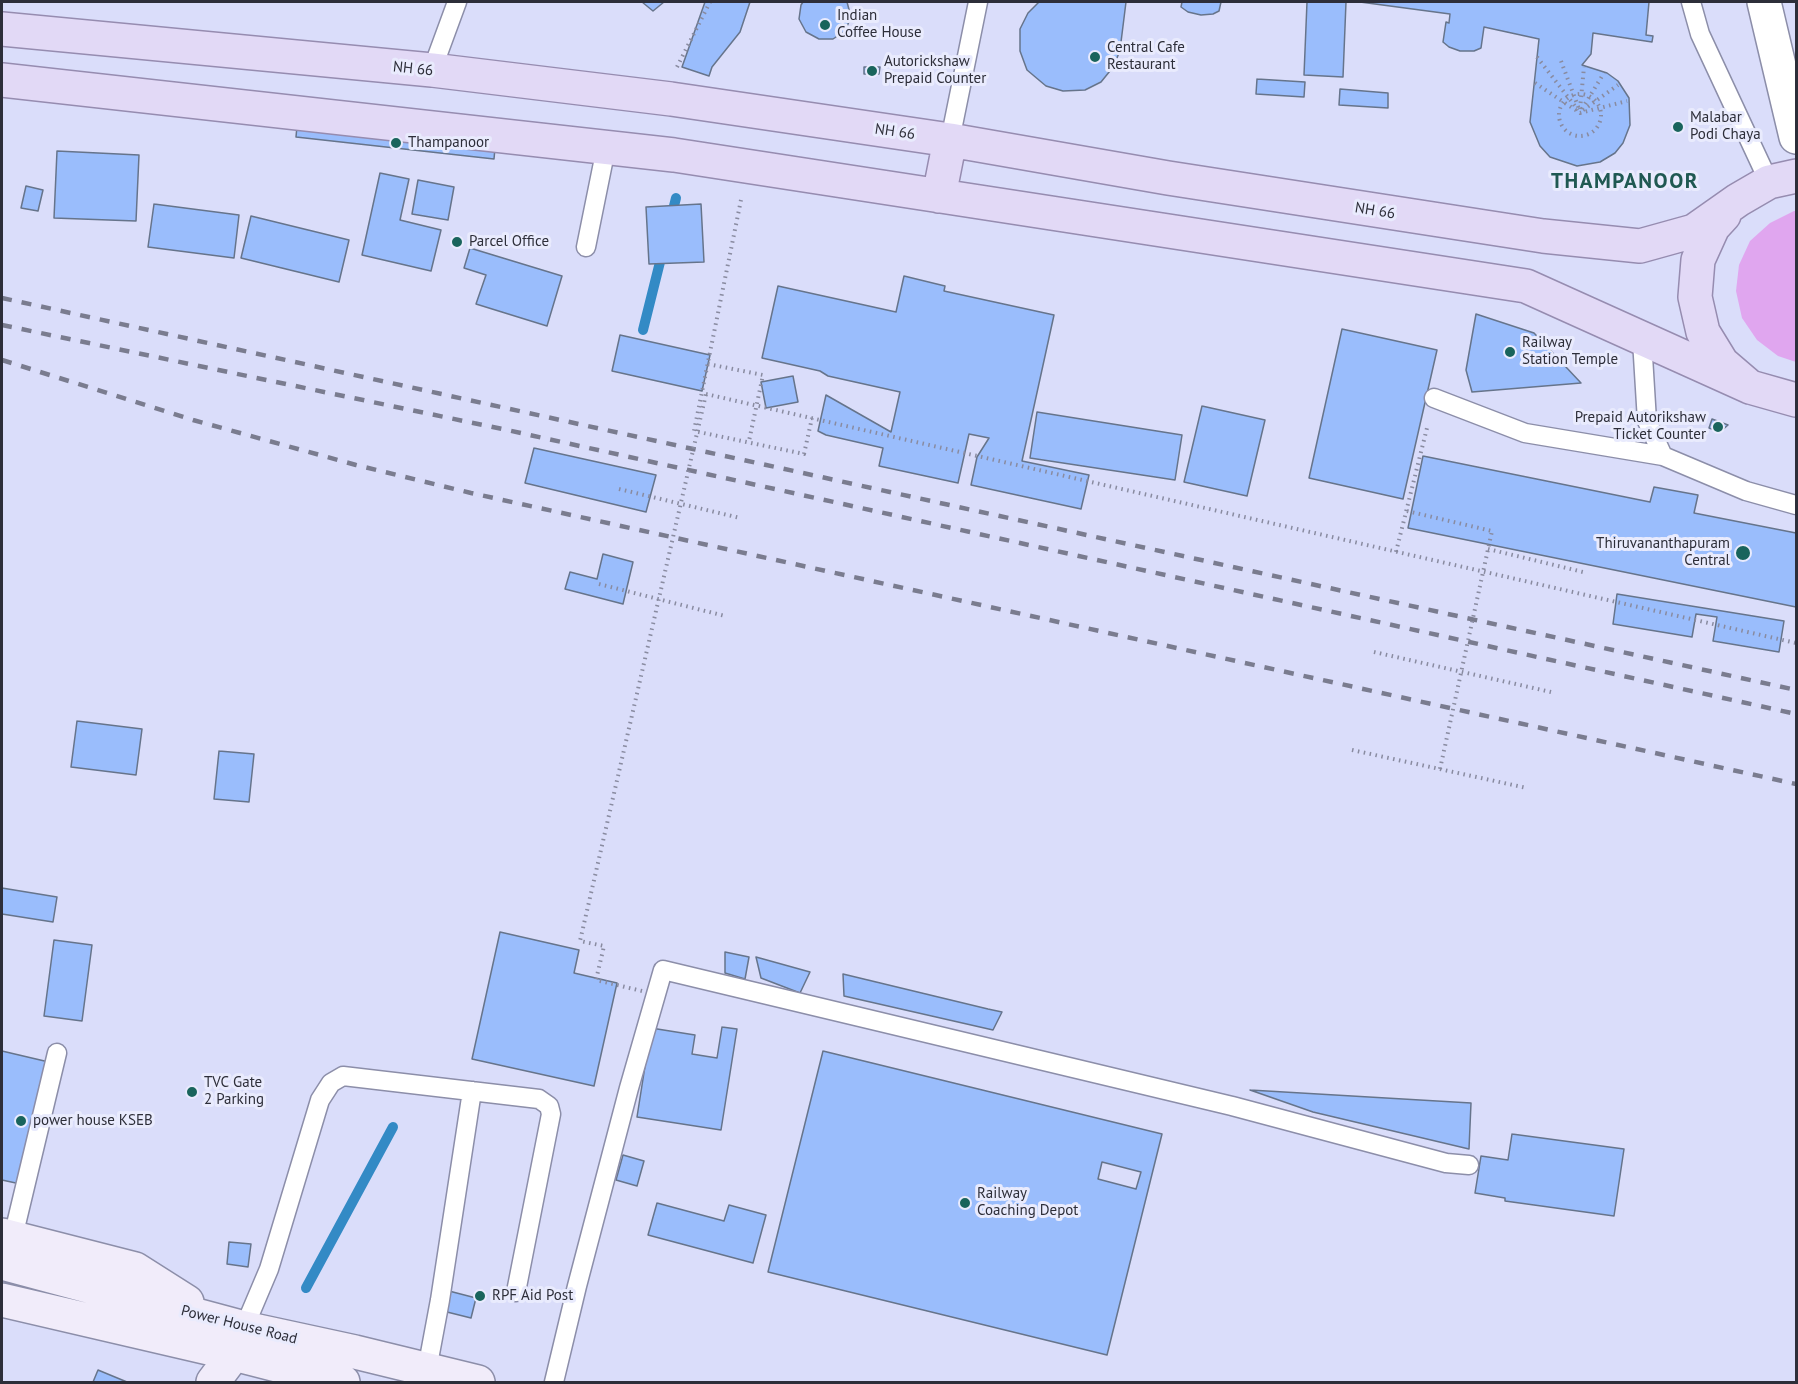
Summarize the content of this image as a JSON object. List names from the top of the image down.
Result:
{
  "streets": {
    "main road": ["NH 66", "Power House Road"]
  },
  "districts": ["THAMPANOOR"],
  "places": [
    "Indian Coffee House",
    "Central Cafe Restaurant",
    "Autorickshaw Prepaid Counter",
    "Malabar Podi Chaya",
    "Thampanoor",
    "Parcel Office",
    "Railway Station Temple",
    "Prepaid Autorikshaw Ticket Counter",
    "Thiruvananthapuram Central",
    "TVC Gate 2 Parking",
    "power house KSEB",
    "Railway Coaching Depot",
    "RPF Aid Post"
  ]
}
